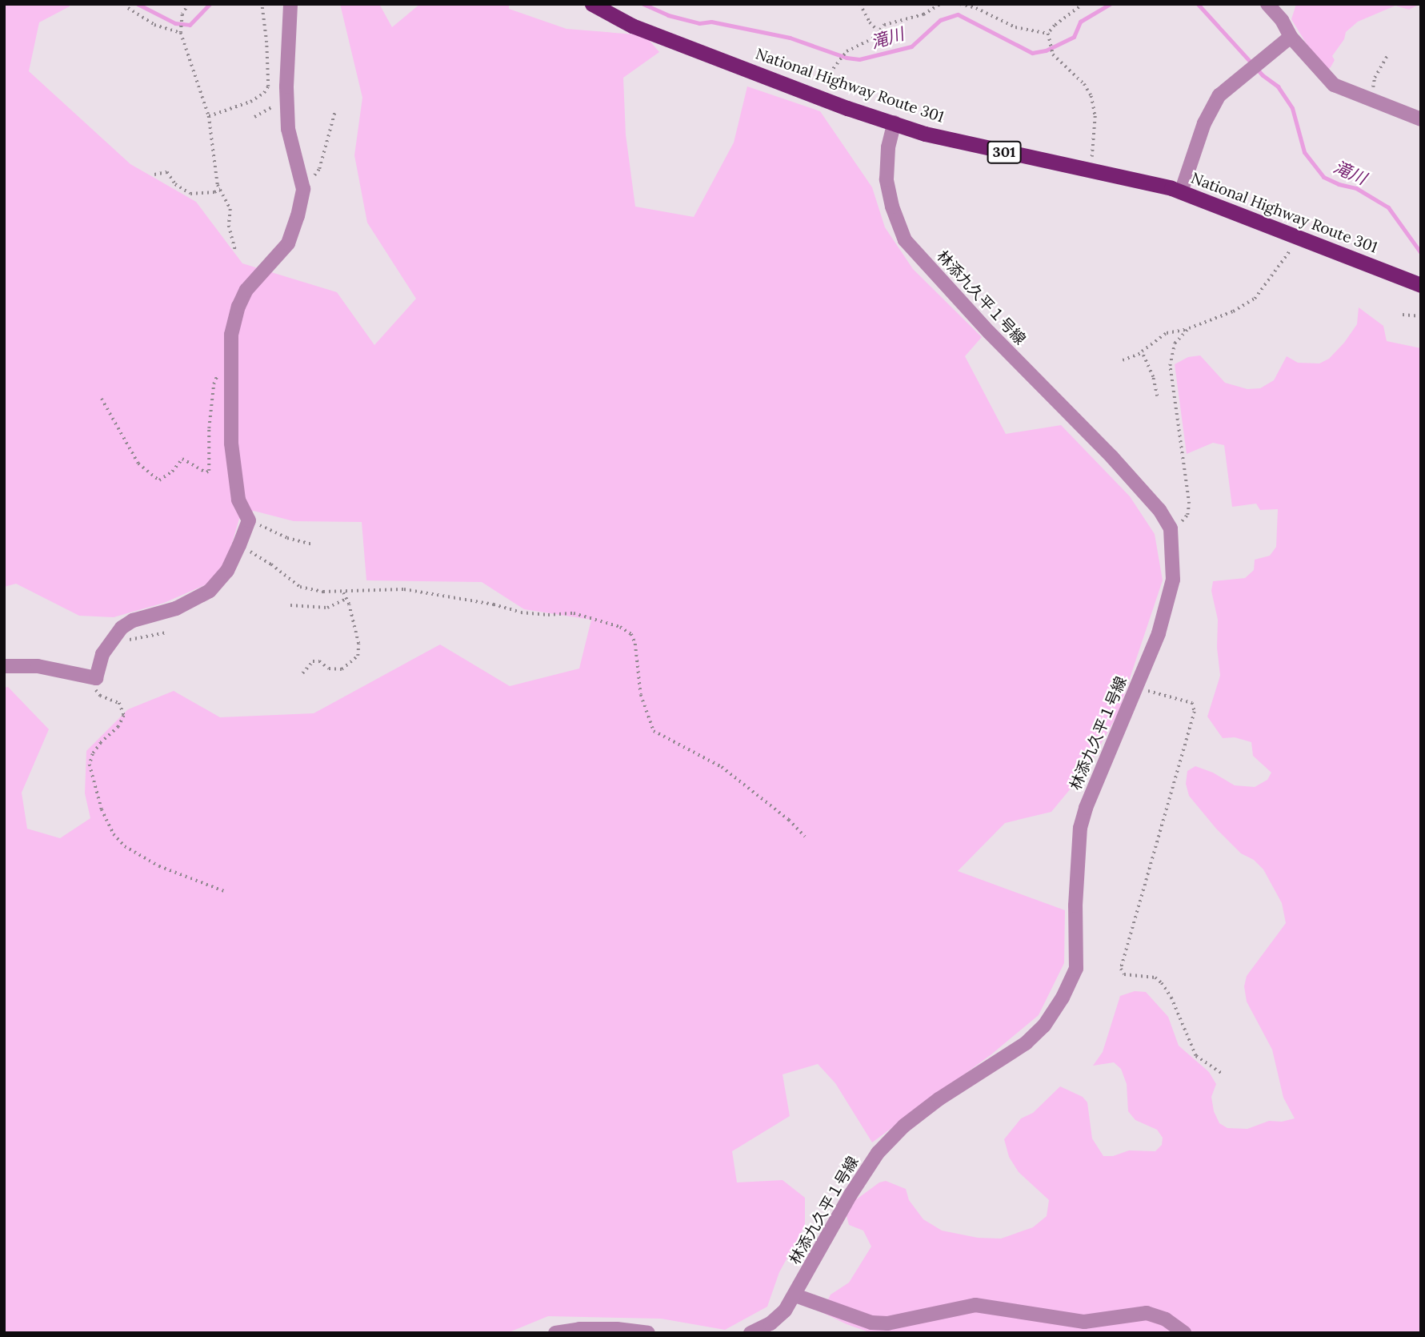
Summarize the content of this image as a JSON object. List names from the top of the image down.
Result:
{
  "streets": {
    "highway": ["National Highway Route 301", "301"],
    "street": ["林添九久平１号線"]
  },
  "crossings": [
    ["National Highway Route 301", "林添九久平１号線"]
  ],
  "water": ["滝川"]
}
